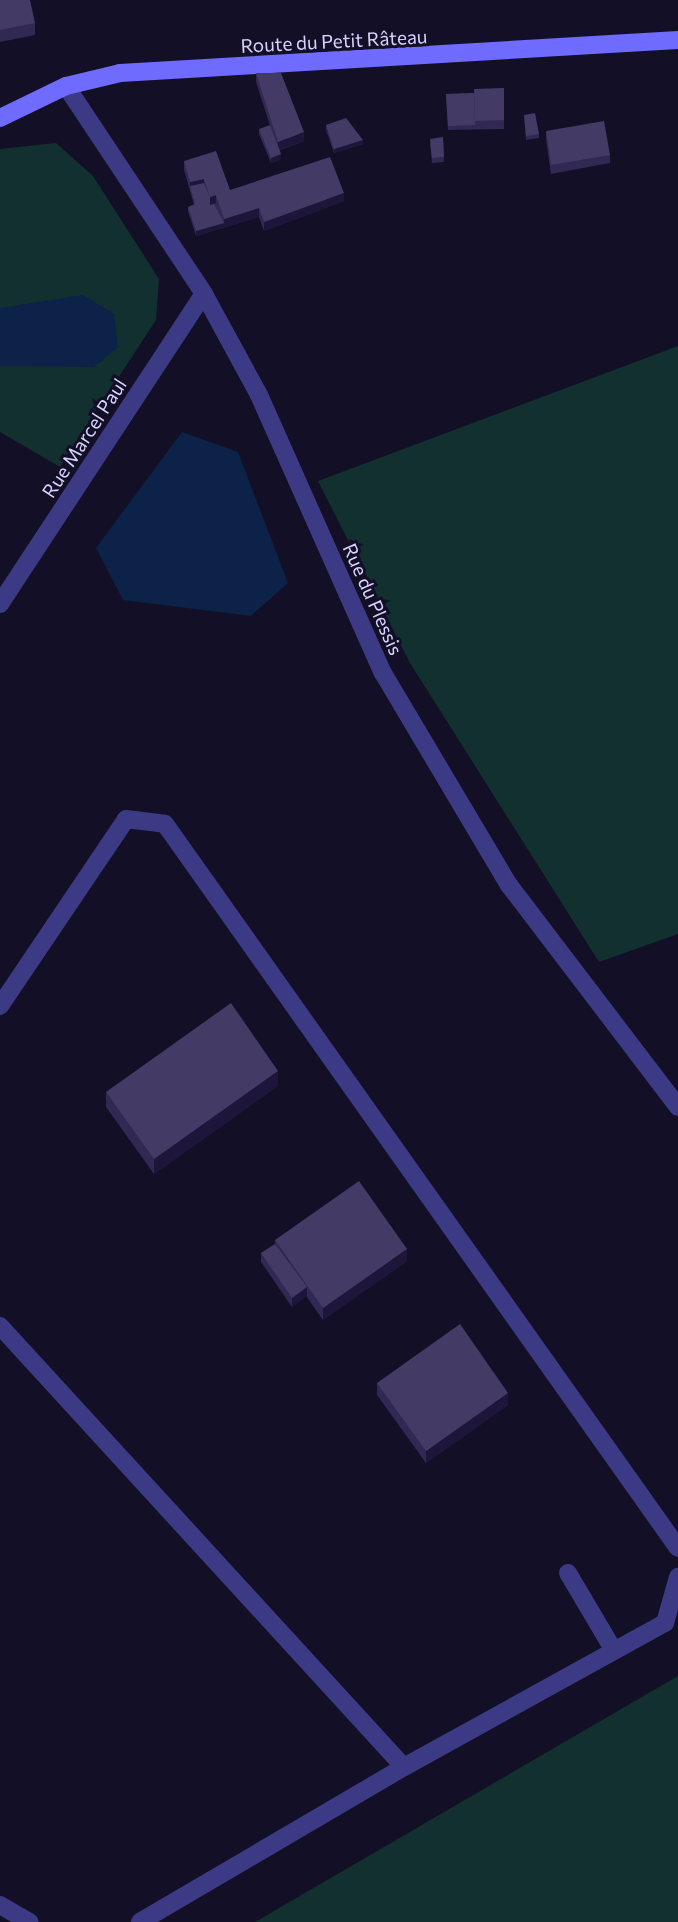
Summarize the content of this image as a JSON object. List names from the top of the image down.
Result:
{
  "streets": {
    "street": ["Route du Petit Râteau", "Rue Marcel Paul", "Rue du Plessis"]
  },
  "crossings": [
    ["Route du Petit Râteau", "Rue du Plessis"],
    ["Rue Marcel Paul", "Rue du Plessis"]
  ]
}
